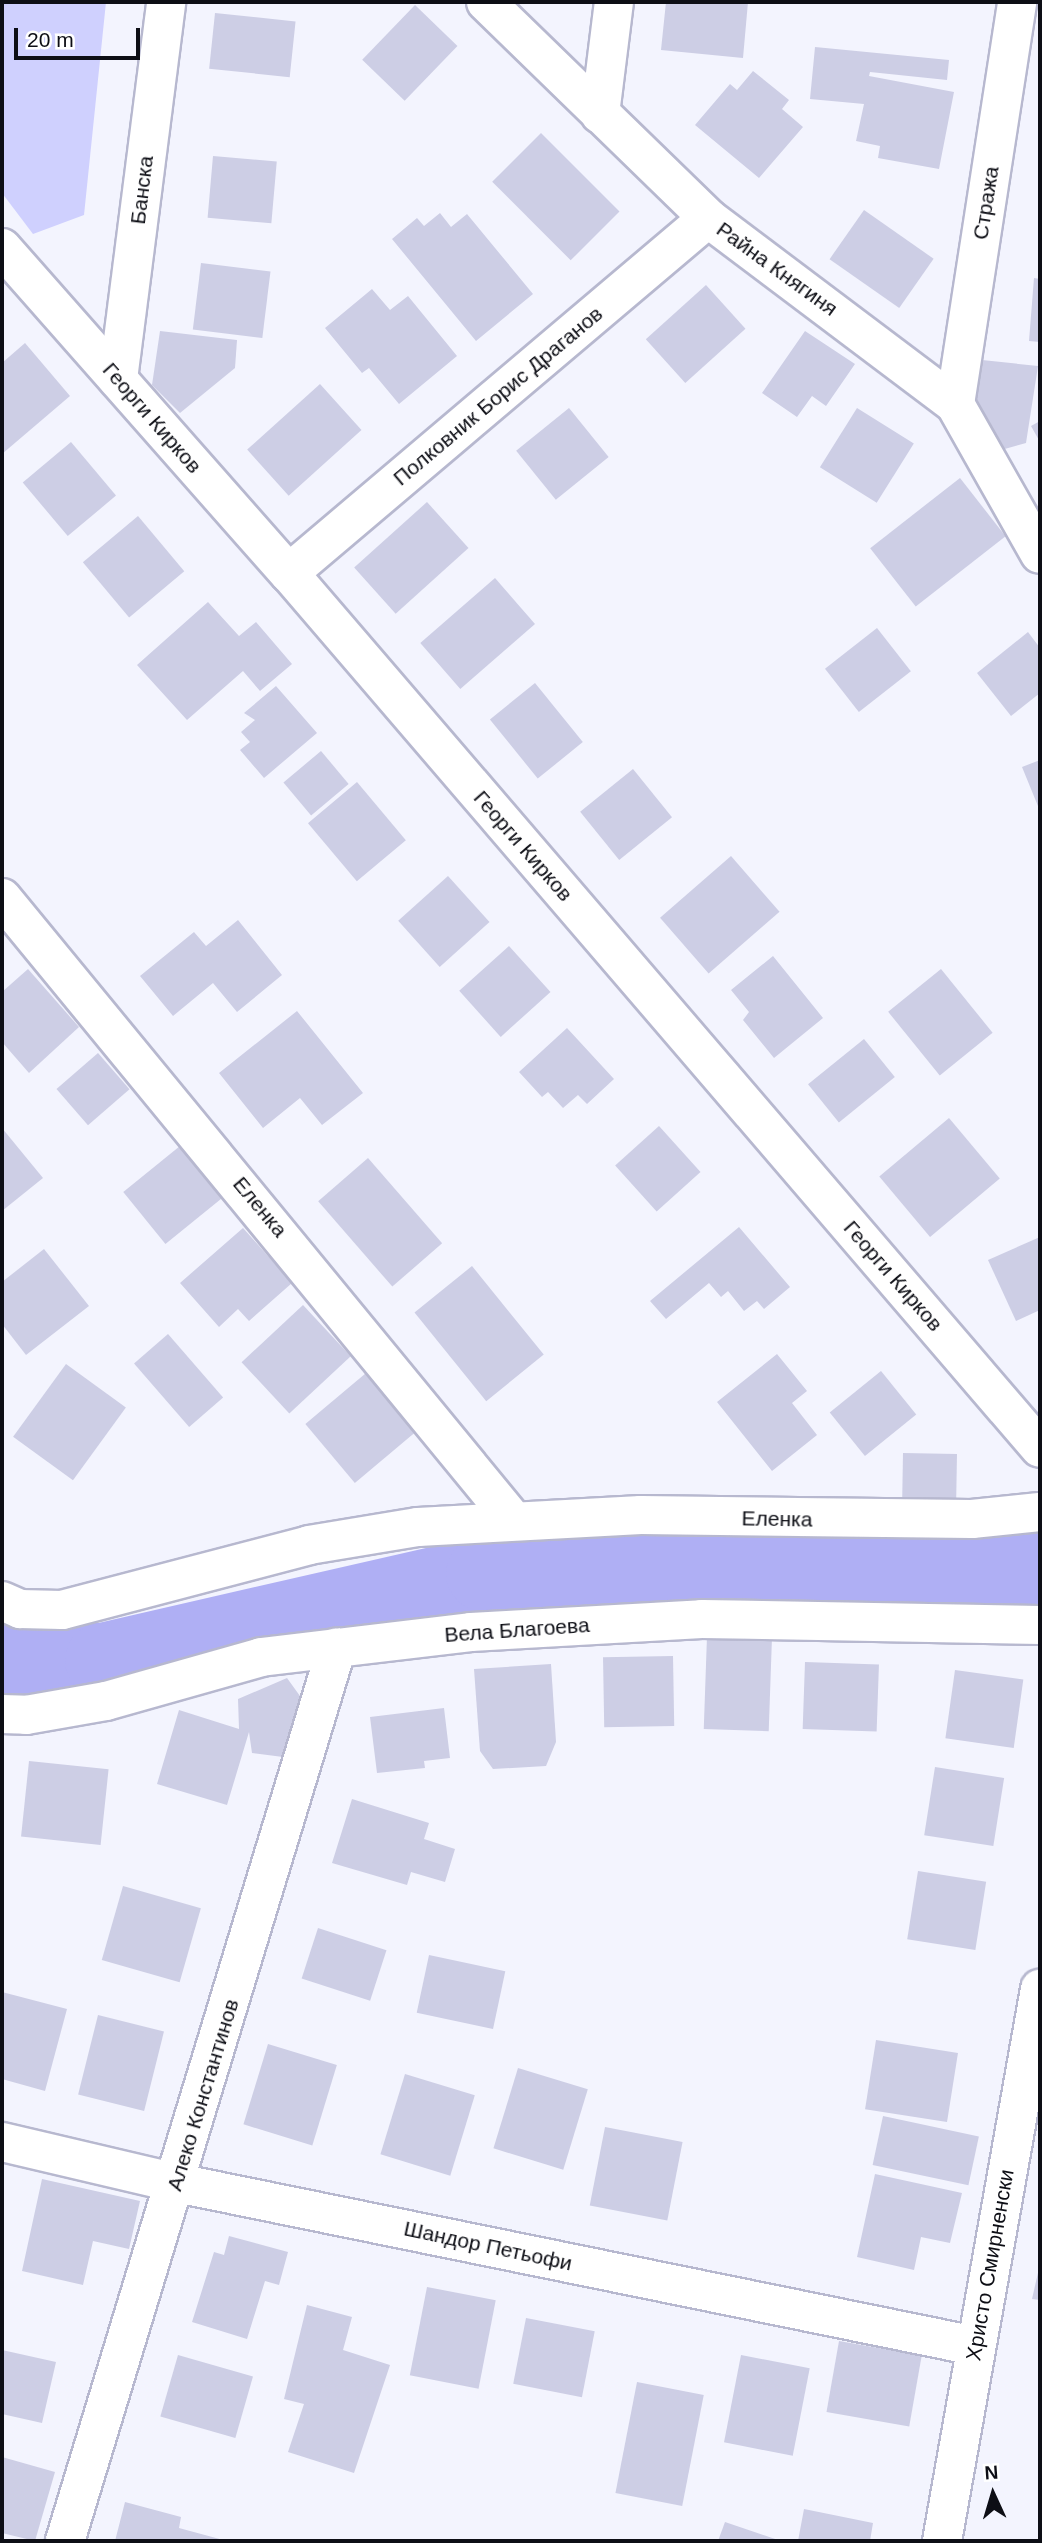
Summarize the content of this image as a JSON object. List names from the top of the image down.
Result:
{
  "streets": {
    "street": [
      "Банска",
      "Стража",
      "Райна Княгиня",
      "Полковник Борис Драганов",
      "Георги Кирков",
      "Еленка",
      "Вела Благоева",
      "Алеко Константинов",
      "Шандор Петьофи",
      "Христо Смирненски"
    ]
  },
  "crossings": [
    ["Банска", "Георги Кирков"],
    ["Стража", "Райна Княгиня"],
    ["Райна Княгиня", "Полковник Борис Драганов"],
    ["Полковник Борис Драганов", "Георги Кирков"],
    ["Вела Благоева", "Алеко Константинов"],
    ["Алеко Константинов", "Шандор Петьофи"],
    ["Шандор Петьофи", "Христо Смирненски"]
  ],
  "scale_bar": "20 m",
  "north": "top"
}
